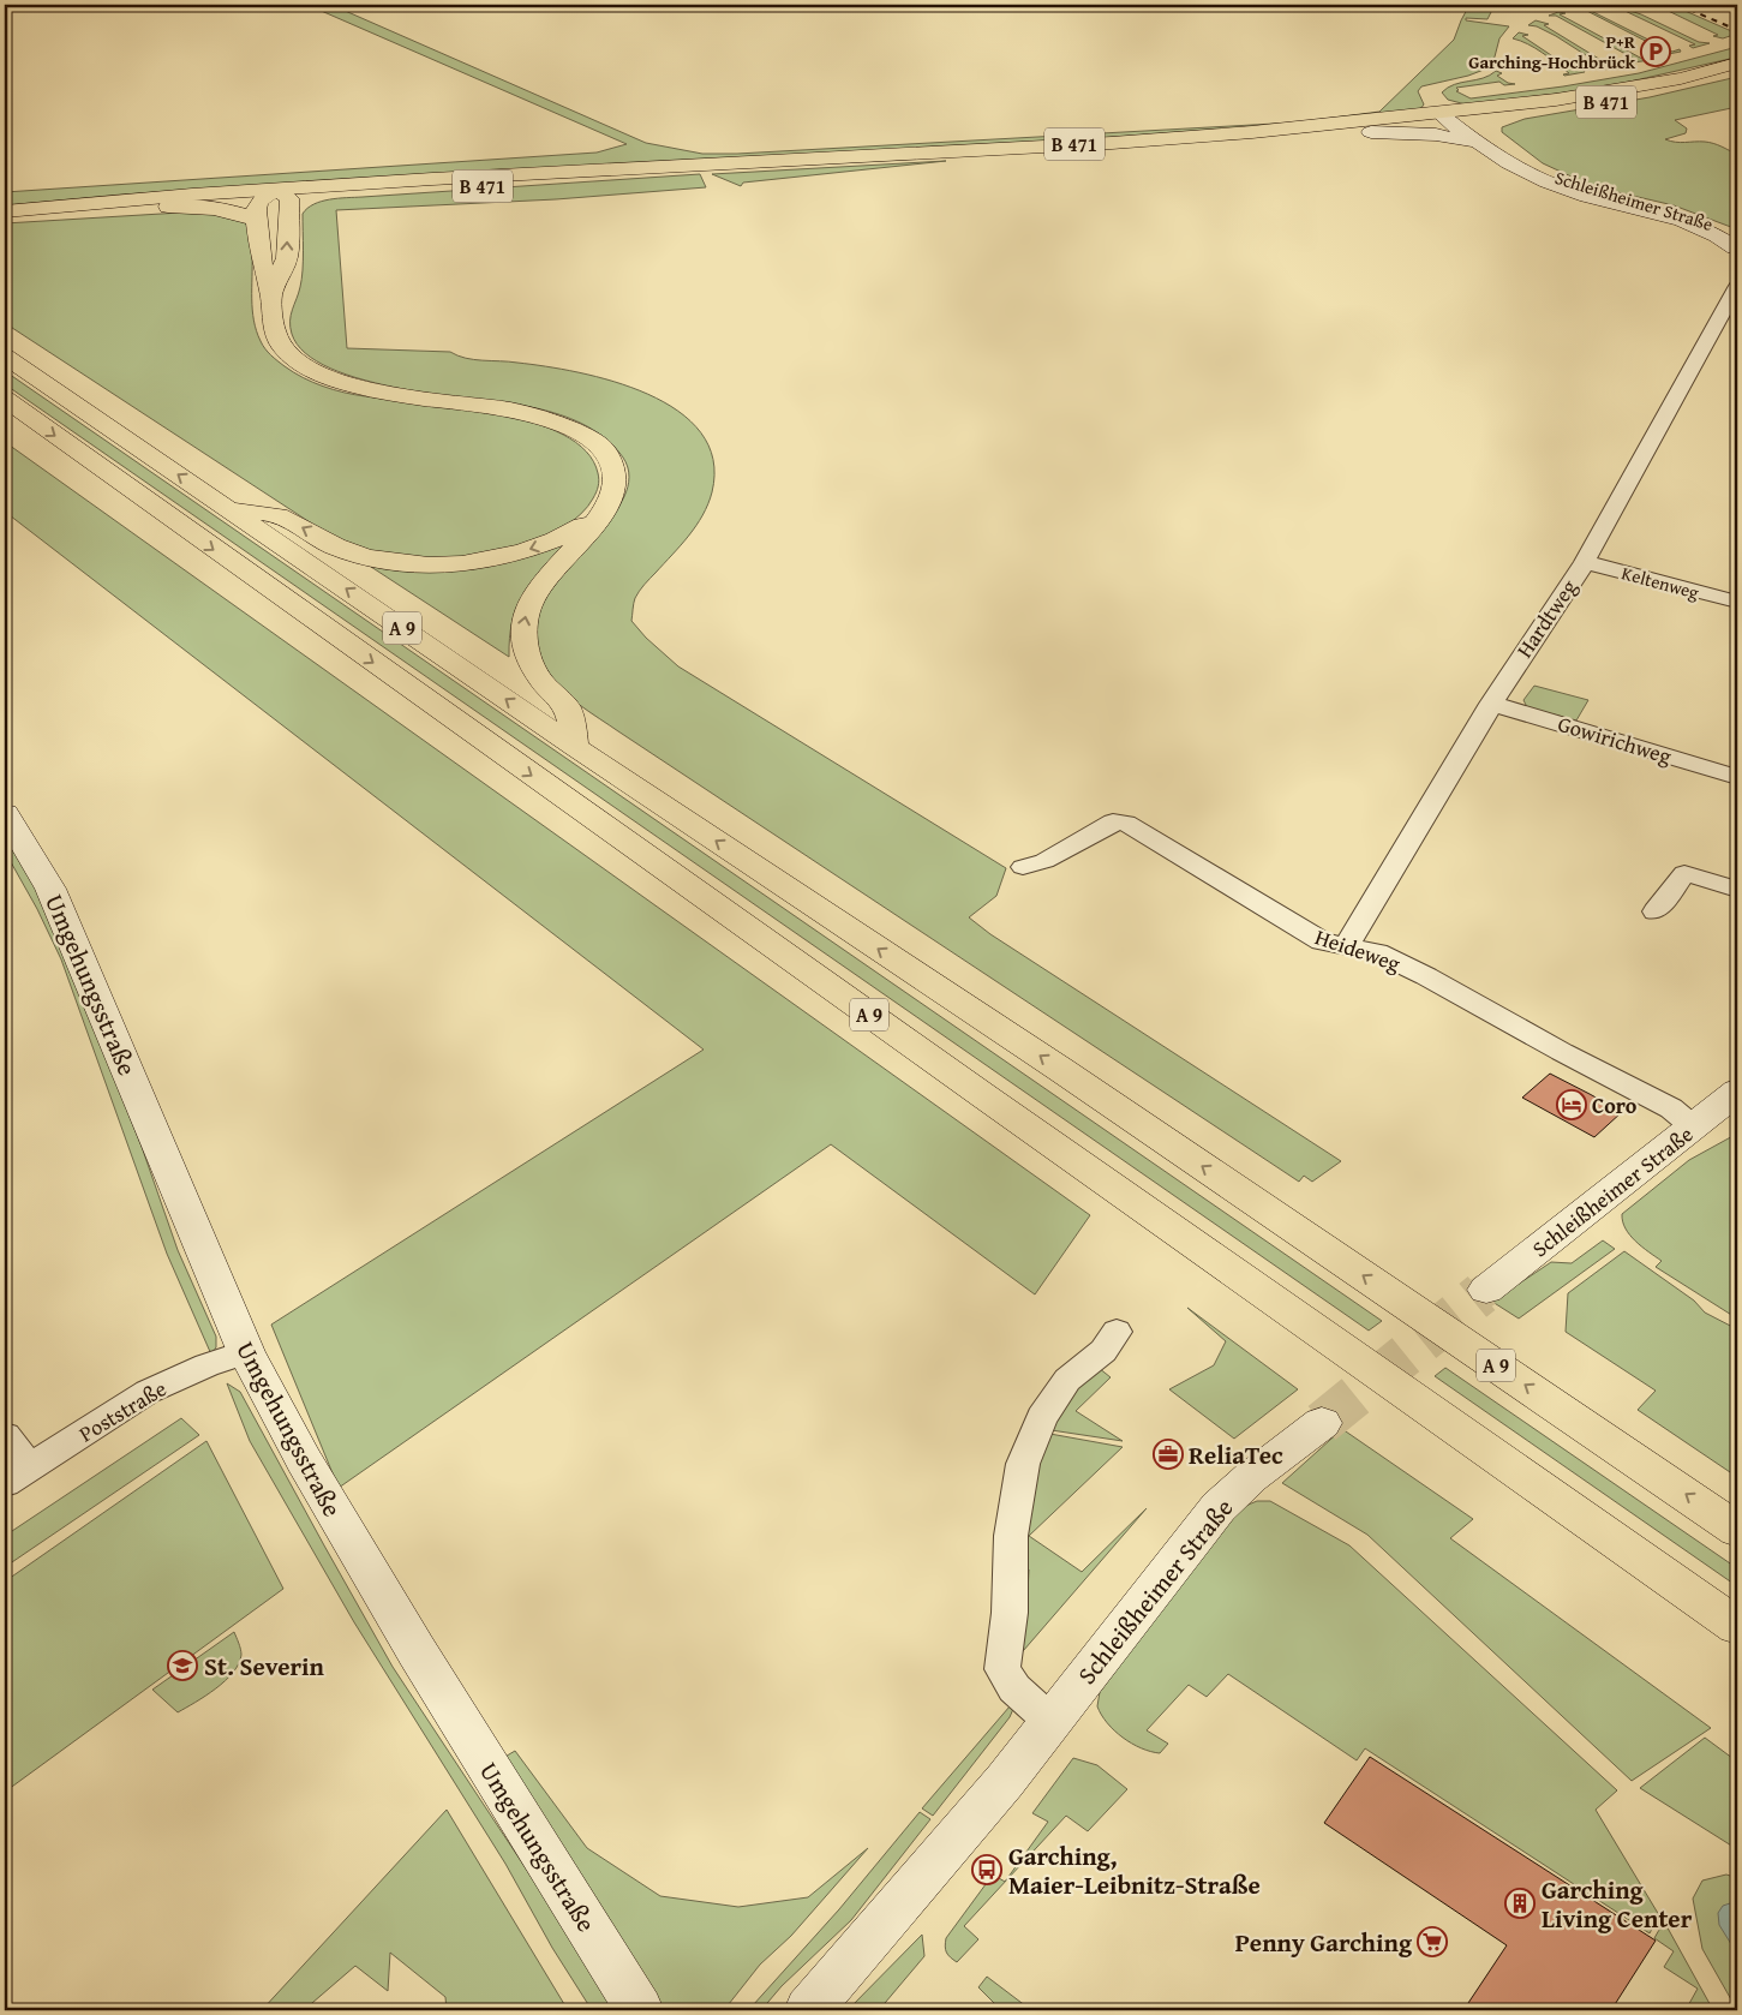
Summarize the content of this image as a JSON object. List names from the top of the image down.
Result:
{
  "streets": {
    "main road": ["B 471", "A 9"],
    "street": [
      "Schleißheimer Straße",
      "Keltenweg",
      "Hardtweg",
      "Gowirichweg",
      "Heideweg",
      "Umgehungsstraße",
      "Poststraße"
    ]
  },
  "crossings": [
    ["B 471", "Schleißheimer Straße"],
    ["Schleißheimer Straße", "Heideweg"],
    ["Keltenweg", "Hardtweg"],
    ["Hardtweg", "Gowirichweg"],
    ["Hardtweg", "Heideweg"],
    ["Umgehungsstraße", "Poststraße"]
  ],
  "places": {
    "parking": ["P+R Garching-Hochbrück"],
    "hotel": ["Coro"],
    "office": ["ReliaTec"],
    "school or university": ["St. Severin"],
    "bus stop": ["Garching, Maier-Leibnitz-Straße"],
    "building": ["Garching Living Center"],
    "supermarket": ["Penny Garching"]
  }
}
